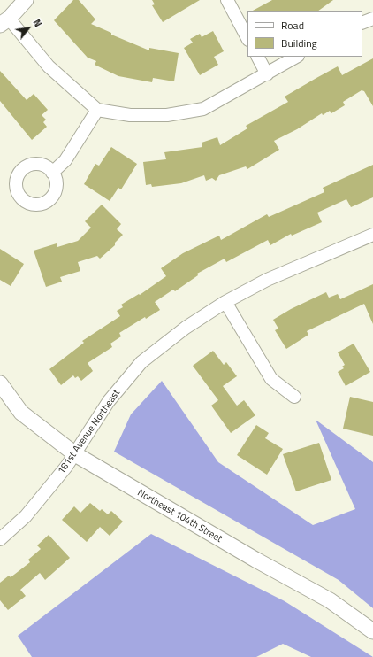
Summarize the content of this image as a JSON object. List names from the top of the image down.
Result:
{
  "streets": {
    "street": ["181st Avenue Northeast", "Northeast 104th Street"]
  },
  "crossings": [
    ["181st Avenue Northeast", "Northeast 104th Street"]
  ],
  "legend": ["Road", "Building"],
  "north": "top right"
}
